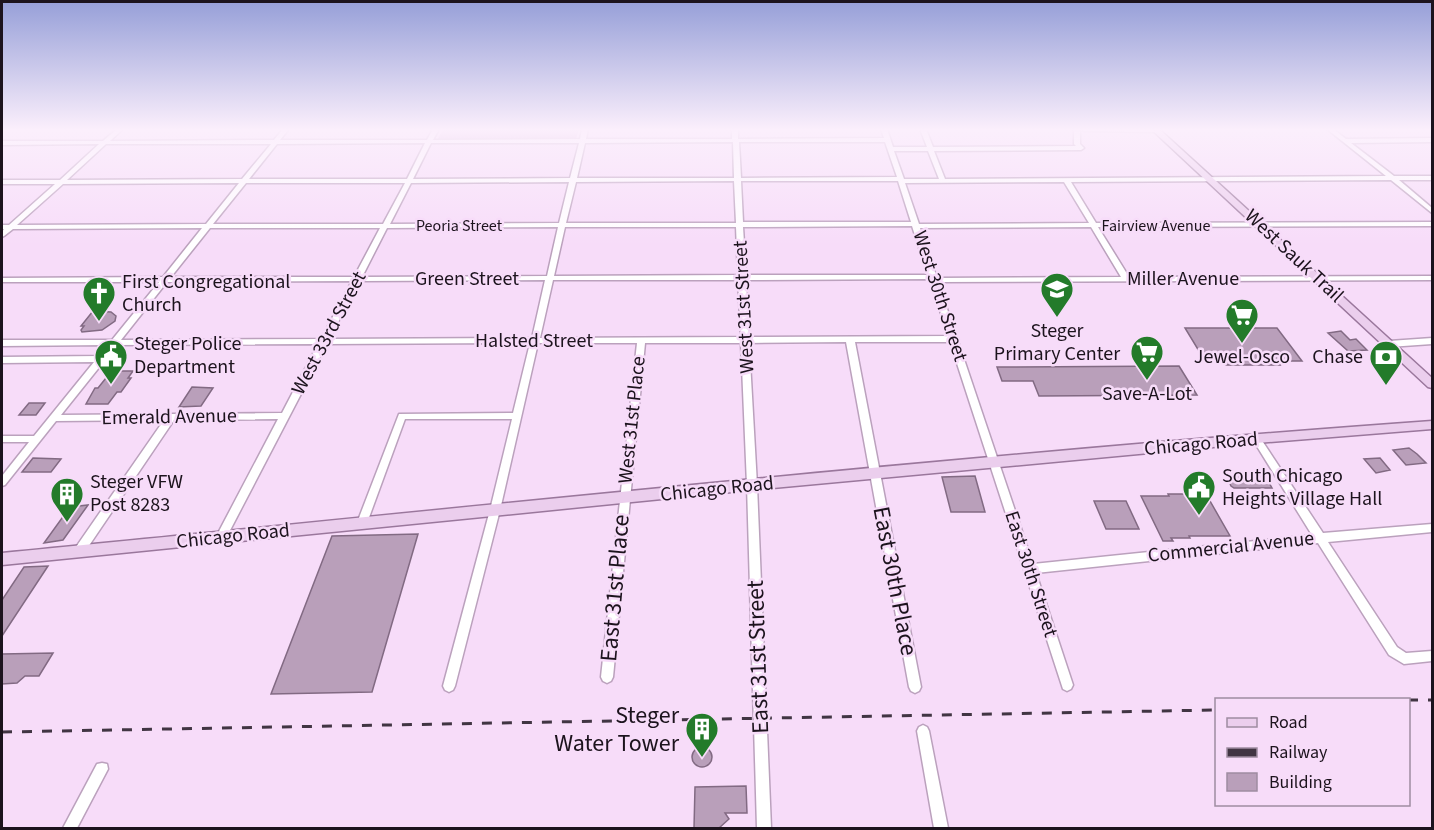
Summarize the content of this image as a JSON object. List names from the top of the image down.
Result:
{
  "streets": {
    "main road": ["West Sauk Trail", "Chicago Road"],
    "street": [
      "Peoria Street",
      "Fairview Avenue",
      "Green Street",
      "Miller Avenue",
      "West 30th Street",
      "West 31st Street",
      "West 33rd Street",
      "Halsted Street",
      "Emerald Avenue",
      "West 31st Place",
      "Commercial Avenue",
      "East 30th Street",
      "East 30th Place",
      "East 31st Place",
      "East 31st Street"
    ]
  },
  "crossings": [
    ["Peoria Street", "Fairview Avenue"],
    ["Peoria Street", "West 30th Street"],
    ["Peoria Street", "West 31st Street"],
    ["Peoria Street", "West 33rd Street"],
    ["Fairview Avenue", "West Sauk Trail"],
    ["Fairview Avenue", "West 30th Street"],
    ["West Sauk Trail", "Miller Avenue"],
    ["Green Street", "Miller Avenue"],
    ["Green Street", "West 30th Street"],
    ["Green Street", "West 31st Street"],
    ["Green Street", "West 33rd Street"],
    ["Miller Avenue", "West 30th Street"],
    ["West 30th Street", "Halsted Street"],
    ["West 30th Street", "Chicago Road"],
    ["West 30th Street", "East 30th Street"],
    ["West 31st Street", "Halsted Street"],
    ["West 31st Street", "Chicago Road"],
    ["West 31st Street", "East 31st Street"],
    ["West 33rd Street", "Halsted Street"],
    ["West 33rd Street", "Emerald Avenue"],
    ["West 33rd Street", "Chicago Road"],
    ["Halsted Street", "West 31st Place"],
    ["Halsted Street", "East 30th Place"],
    ["West 31st Place", "Chicago Road"],
    ["West 31st Place", "East 31st Place"],
    ["Chicago Road", "East 30th Street"],
    ["Chicago Road", "East 30th Place"],
    ["Chicago Road", "East 31st Place"],
    ["Chicago Road", "East 31st Street"],
    ["Commercial Avenue", "East 30th Street"]
  ],
  "places": {
    "school or university": ["Steger Primary Center"],
    "church": ["First Congregational Church"],
    "supermarket": ["Jewel-Osco", "Save-A-Lot"],
    "public building": ["Steger Police Department", "South Chicago Heights Village Hall"],
    "bank": ["Chase"],
    "building": ["Steger VFW Post 8283", "Steger Water Tower"]
  },
  "legend": ["Road", "Railway", "Building"]
}
